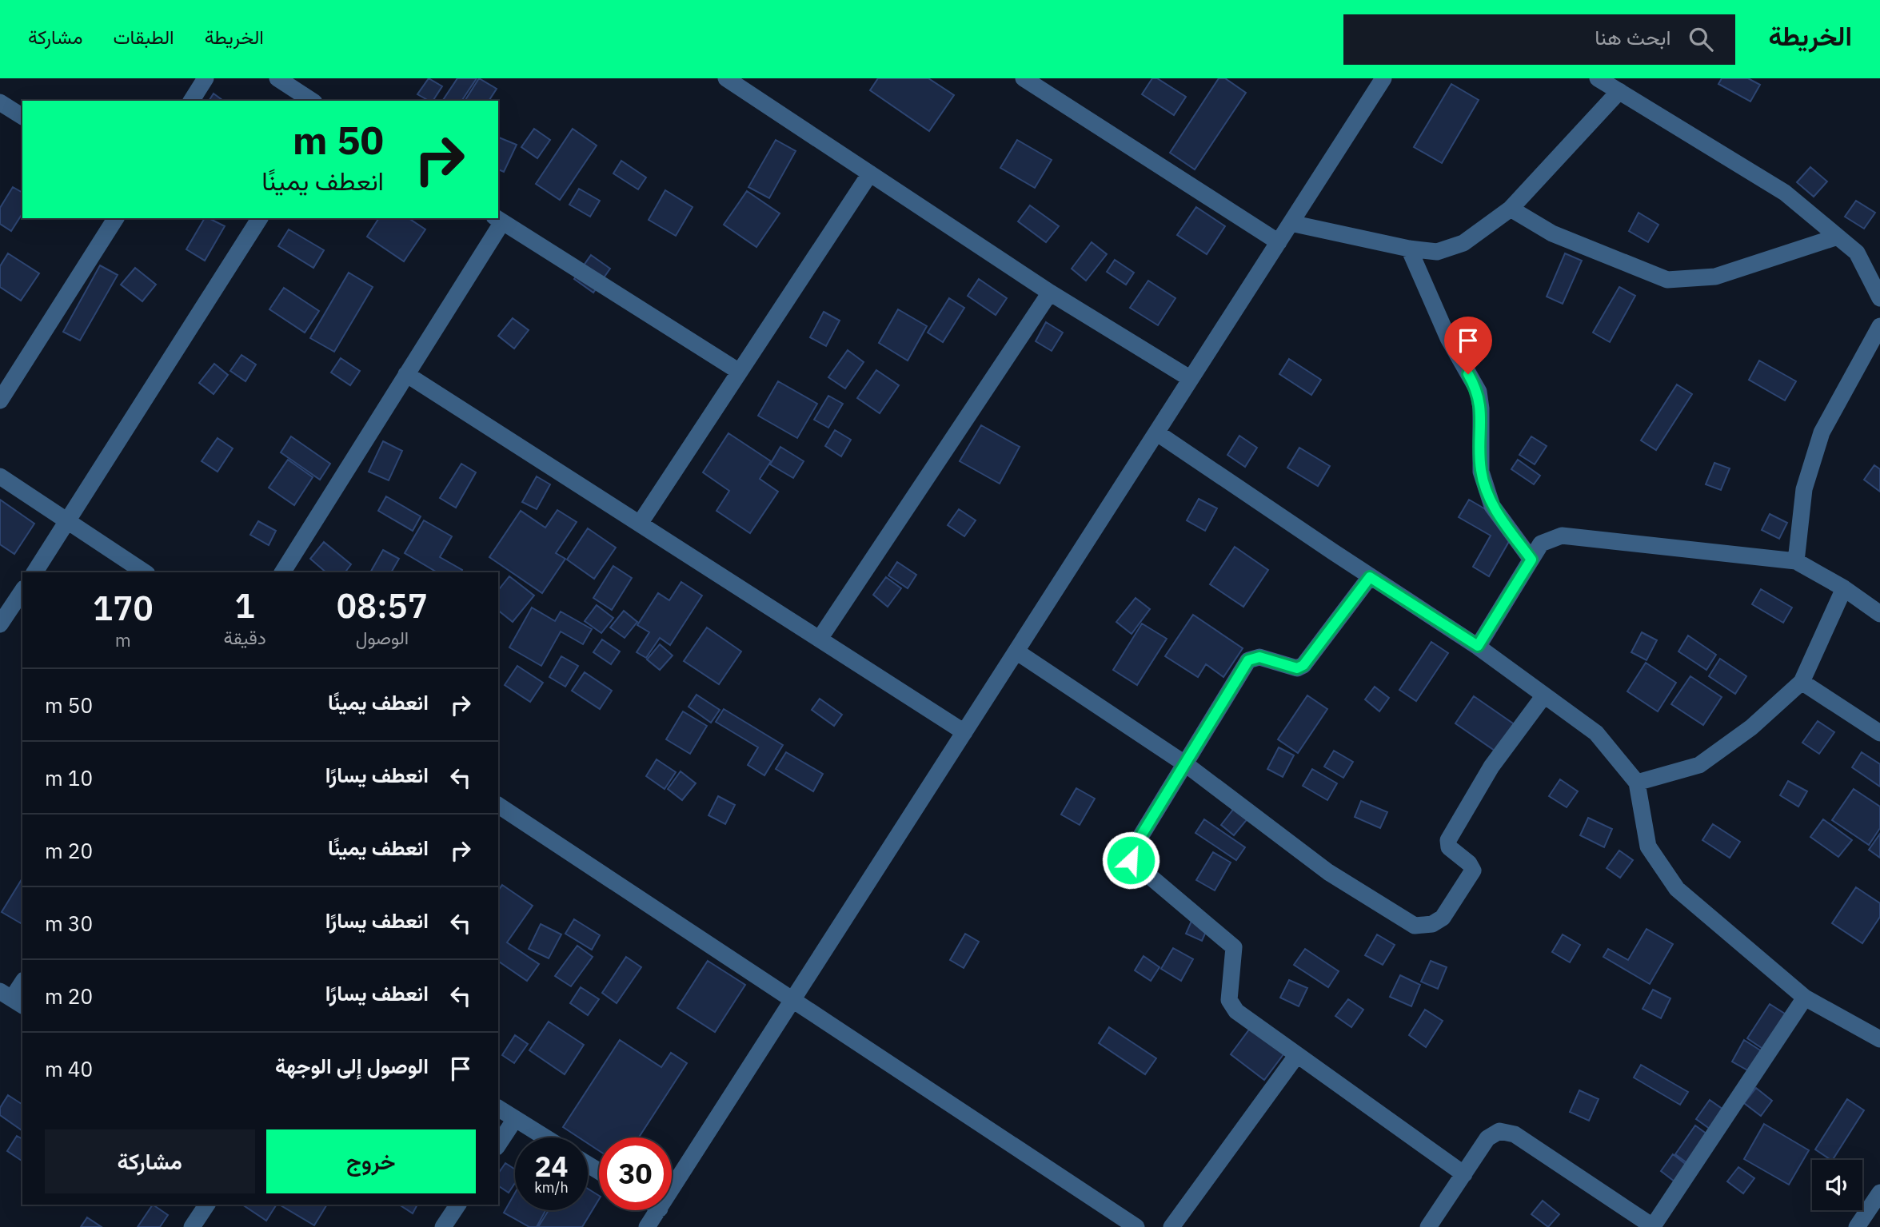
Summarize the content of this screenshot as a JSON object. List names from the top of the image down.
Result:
{
  "page": {
    "header": "الخريطة",
    "search": "ابحث هنا",
    "nav": ["الخريطة", "الطبقات", "مشاركة"],
    "turn": ["50 m", "انعطف يمينًا"],
    "eta": [
      "08:57",
      "الوصول",
      "1",
      "دقيقة",
      "170",
      "m"
    ],
    "list": [
      {
        "name": "انعطف يمينًا",
        "value": "50 m"
      },
      {
        "name": "انعطف يسارًا",
        "value": "10 m"
      },
      {
        "name": "انعطف يمينًا",
        "value": "20 m"
      },
      {
        "name": "انعطف يسارًا",
        "value": "30 m"
      },
      {
        "name": "انعطف يسارًا",
        "value": "20 m"
      },
      {
        "name": "الوصول إلى الوجهة",
        "value": "40 m"
      }
    ],
    "buttons": ["خروج", "مشاركة"],
    "speed": "24 km/h",
    "limit": "30"
  }
}
